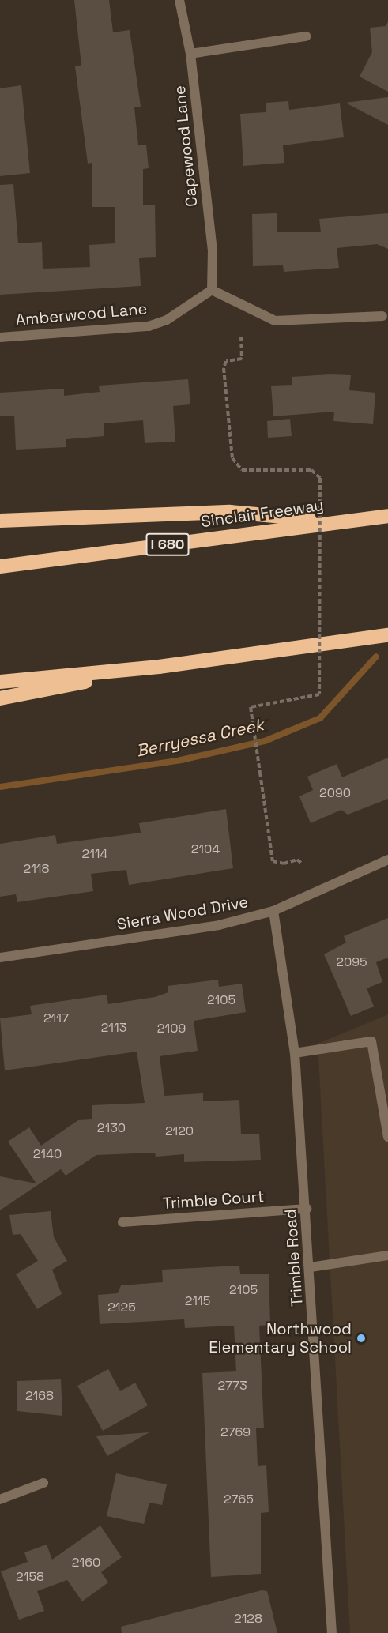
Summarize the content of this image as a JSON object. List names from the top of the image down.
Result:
{
  "streets": {
    "highway": ["Sinclair Freeway", "I 680"],
    "street": [
      "Capewood Lane",
      "Amberwood Lane",
      "Sierra Wood Drive",
      "Trimble Court",
      "Trimble Road"
    ]
  },
  "crossings": [
    ["Capewood Lane", "Amberwood Lane"],
    ["Sierra Wood Drive", "Trimble Road"],
    ["Trimble Court", "Trimble Road"]
  ],
  "water": ["Berryessa Creek"],
  "places": ["Northwood Elementary School"],
  "house_numbers": [
    "2090",
    "2104",
    "2114",
    "2118",
    "2095",
    "2105",
    "2117",
    "2113",
    "2109",
    "2130",
    "2120",
    "2140",
    "2105",
    "2115",
    "2125",
    "2773",
    "2168",
    "2769",
    "2765",
    "2160",
    "2158",
    "2128"
  ]
}
